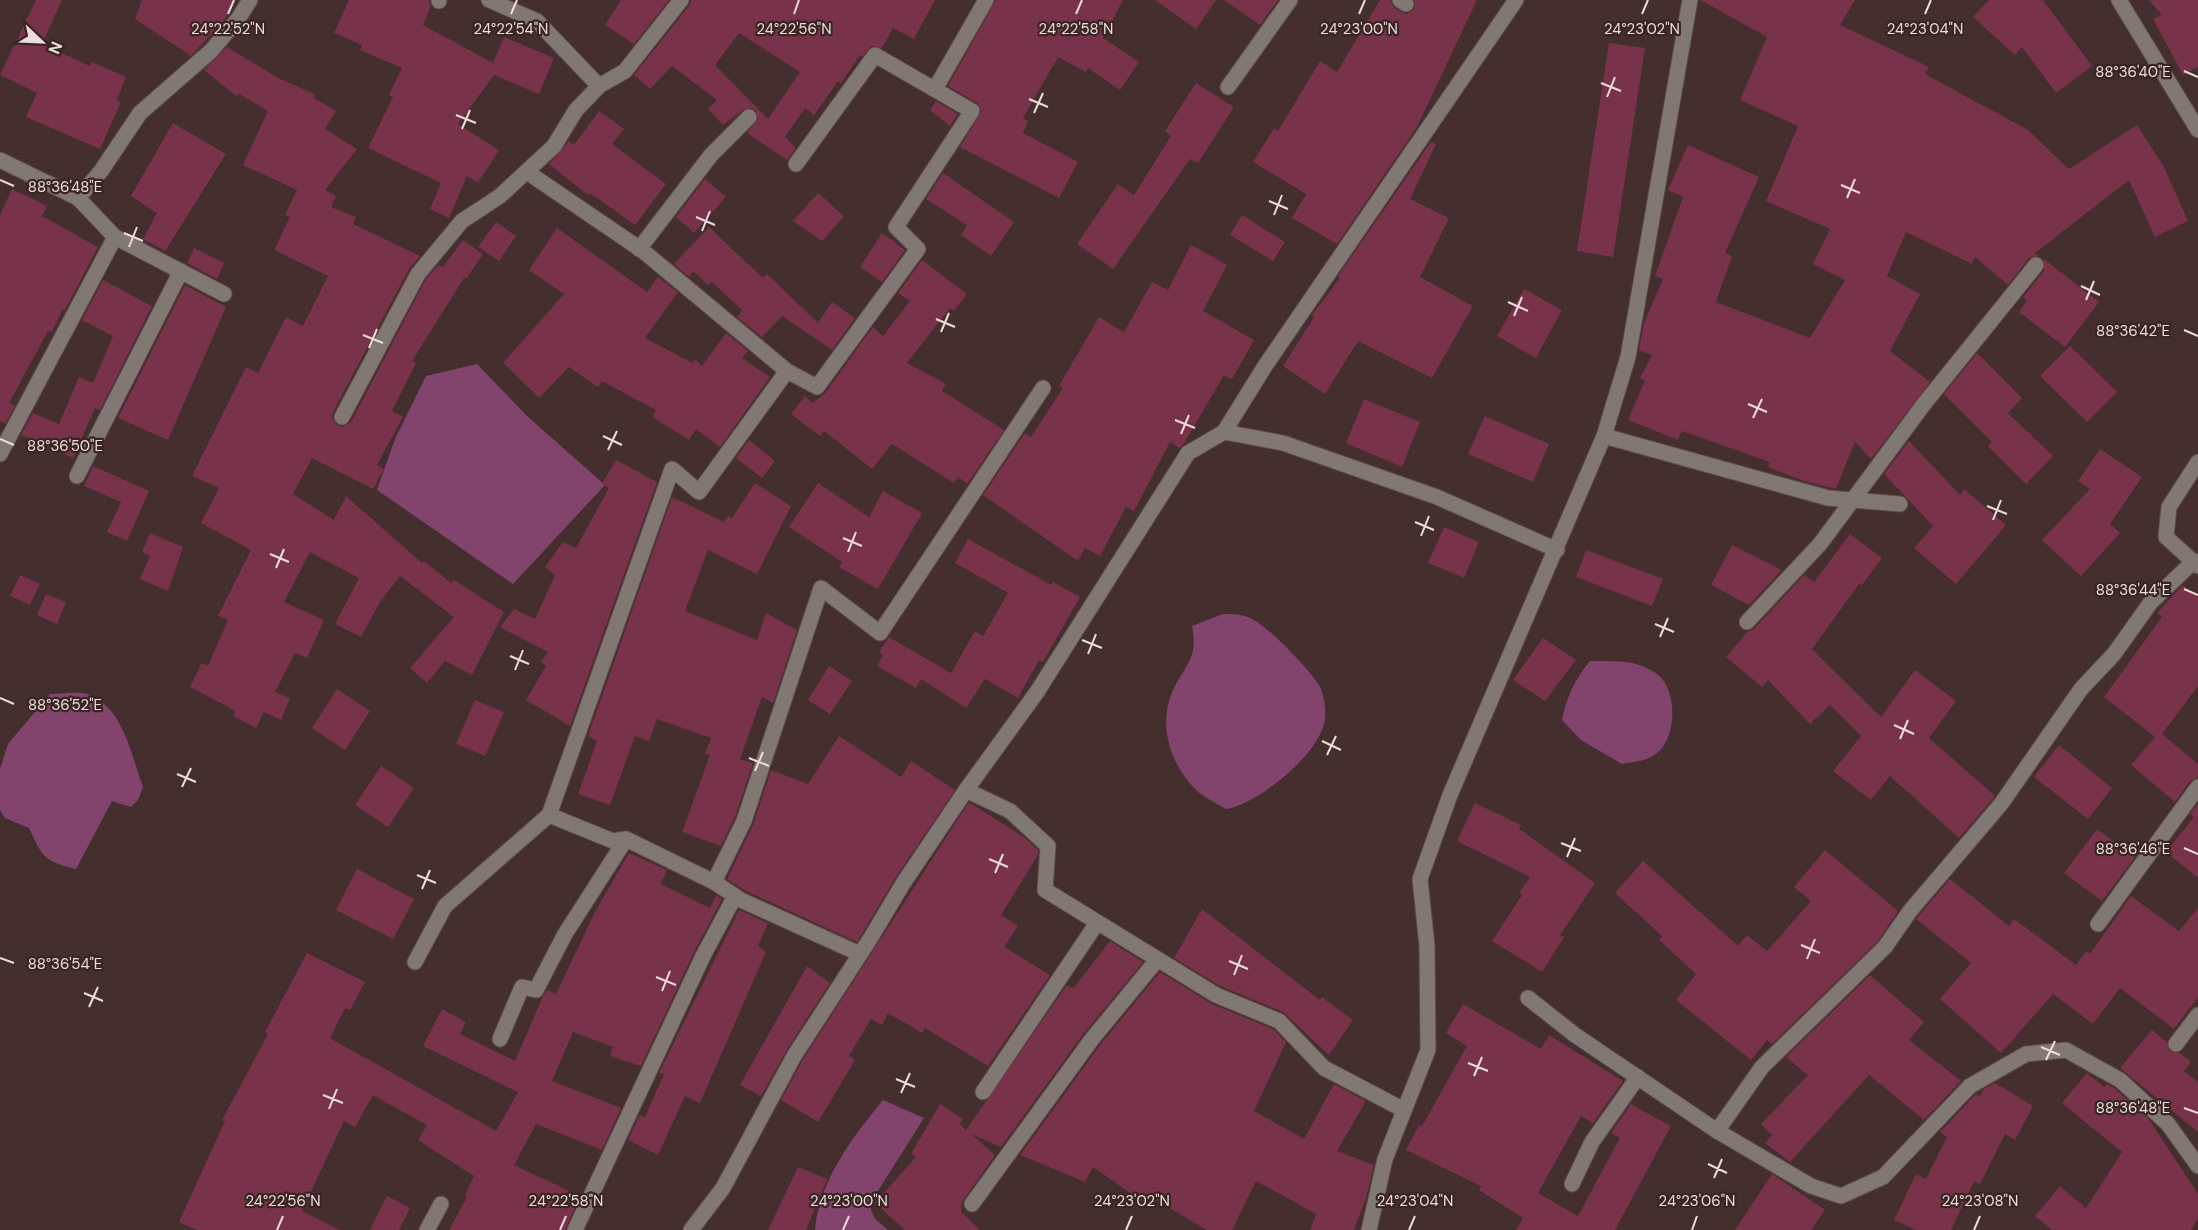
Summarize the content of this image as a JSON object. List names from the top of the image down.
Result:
{
  "north": "bottom right",
  "coordinates": [
    "24°22'52\"N",
    "24°22'54\"N",
    "24°22'56\"N",
    "24°22'58\"N",
    "24°23'00\"N",
    "24°23'02\"N",
    "24°23'04\"N",
    "88°36'40\"E",
    "88°36'48\"E",
    "88°36'42\"E",
    "88°36'50\"E",
    "88°36'44\"E",
    "88°36'52\"E",
    "88°36'46\"E",
    "88°36'54\"E",
    "24°23'06\"N",
    "24°23'08\"N"
  ]
}
